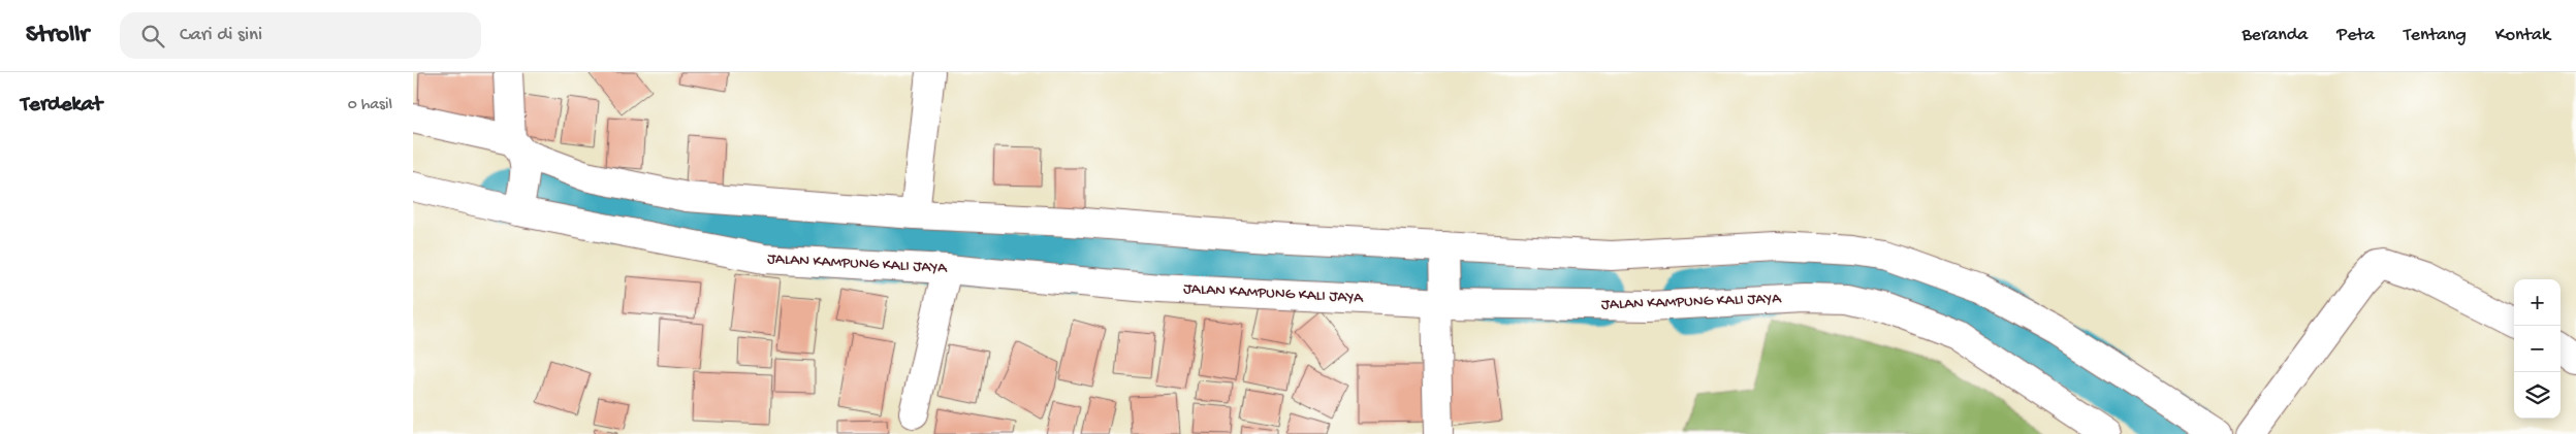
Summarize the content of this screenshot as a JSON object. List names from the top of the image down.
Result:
{
  "streets": {
    "street": ["JALAN KAMPUNG KALI JAYA"]
  },
  "page": {
    "header": "Strollr",
    "search": "Cari di sini",
    "nav": [
      "Beranda",
      "Peta",
      "Tentang",
      "Kontak"
    ],
    "heading": ["Terdekat", "0 hasil"],
    "map_buttons": ["+", "−"]
  }
}
